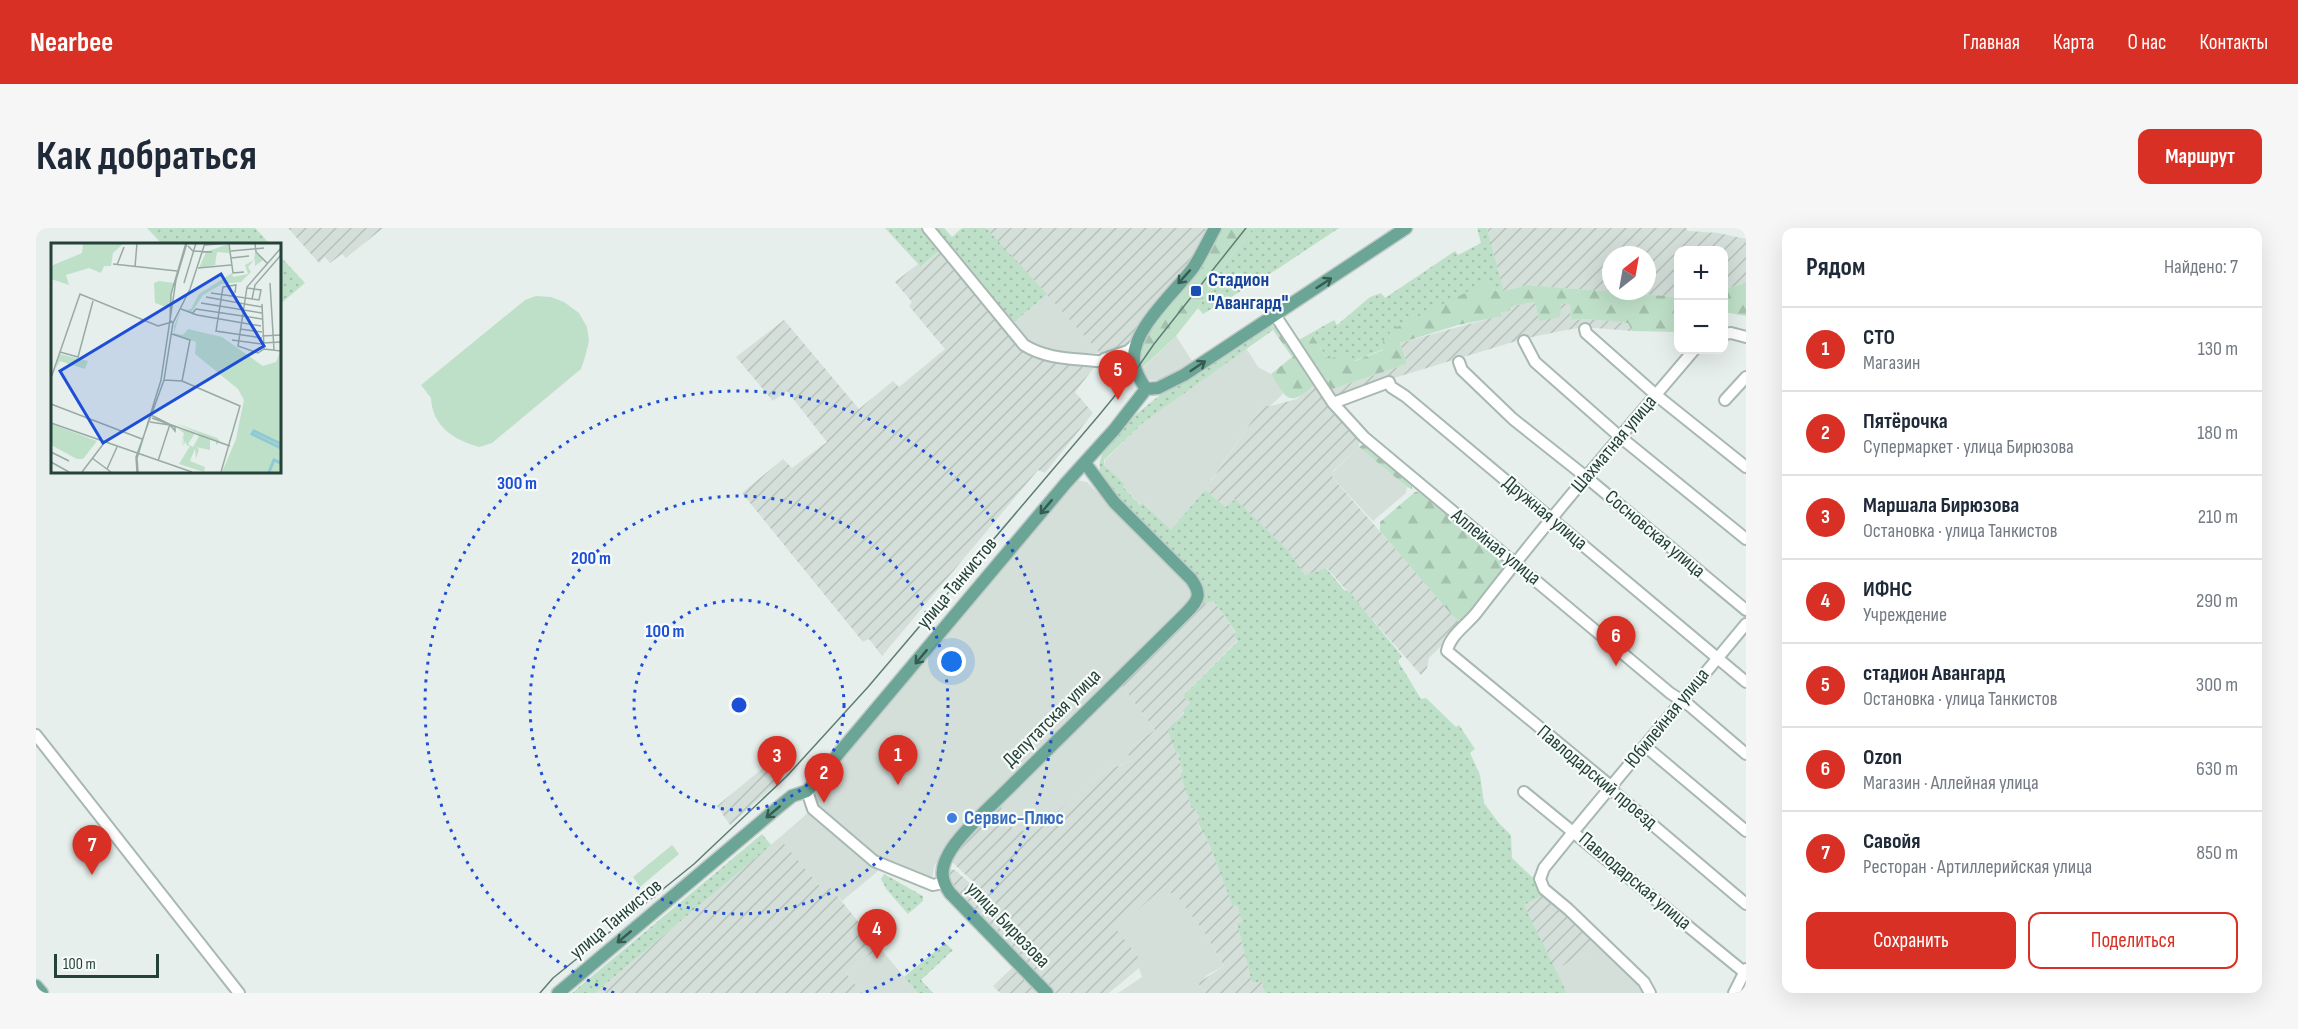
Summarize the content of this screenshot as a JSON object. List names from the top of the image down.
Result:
{
  "streets": {
    "main road": ["улица Танкистов", "Депутатская улица", "улица Бирюзова"],
    "street": [
      "Шахматная улица",
      "Дружная улица",
      "Сосновская улица",
      "Аллейная улица",
      "Юбилейная улица",
      "Павлодарский проезд",
      "Павлодарская улица"
    ]
  },
  "crossings": [
    ["Шахматная улица", "Дружная улица"],
    ["Шахматная улица", "Сосновская улица"],
    ["Шахматная улица", "Аллейная улица"],
    ["Шахматная улица", "Павлодарский проезд"],
    ["Дружная улица", "Аллейная улица"],
    ["Дружная улица", "Юбилейная улица"],
    ["Аллейная улица", "Юбилейная улица"],
    ["улица Танкистов", "Депутатская улица"],
    ["улица Танкистов", "улица Бирюзова"],
    ["Депутатская улица", "улица Бирюзова"],
    ["Юбилейная улица", "Павлодарский проезд"],
    ["Юбилейная улица", "Павлодарская улица"]
  ],
  "one_way": ["улица Танкистов"],
  "places": {
    "transit": ["Стадион \"Авангард\""],
    "other": ["Сервис-Плюс"]
  },
  "scale_bar": "100 m",
  "north": "top right",
  "page": {
    "header": "Nearbee",
    "nav": [
      "Главная",
      "Карта",
      "О нас",
      "Контакты"
    ],
    "buttons": [
      "Маршрут",
      ["Сохранить", "Поделиться"]
    ],
    "title": "Как добраться",
    "heading": ["Рядом", "Найдено: 7"],
    "map_buttons": ["+", "−"],
    "list": [
      {
        "mark": "1",
        "name": "СТО",
        "note": "Магазин",
        "value": "130 m"
      },
      {
        "mark": "2",
        "name": "Пятёрочка",
        "note": "Супермаркет · улица Бирюзова",
        "value": "180 m"
      },
      {
        "mark": "3",
        "name": "Маршала Бирюзова",
        "note": "Остановка · улица Танкистов",
        "value": "210 m"
      },
      {
        "mark": "4",
        "name": "ИФНС",
        "note": "Учреждение",
        "value": "290 m"
      },
      {
        "mark": "5",
        "name": "стадион Авангард",
        "note": "Остановка · улица Танкистов",
        "value": "300 m"
      },
      {
        "mark": "6",
        "name": "Ozon",
        "note": "Магазин · Аллейная улица",
        "value": "630 m"
      },
      {
        "mark": "7",
        "name": "Савойя",
        "note": "Ресторан · Артиллерийская улица",
        "value": "850 m"
      }
    ],
    "pins": [
      "5",
      "6",
      "1",
      "3",
      "2",
      "7",
      "4"
    ],
    "scale": "100 m"
  },
  "rings": ["300 m", "200 m", "100 m"]
}
